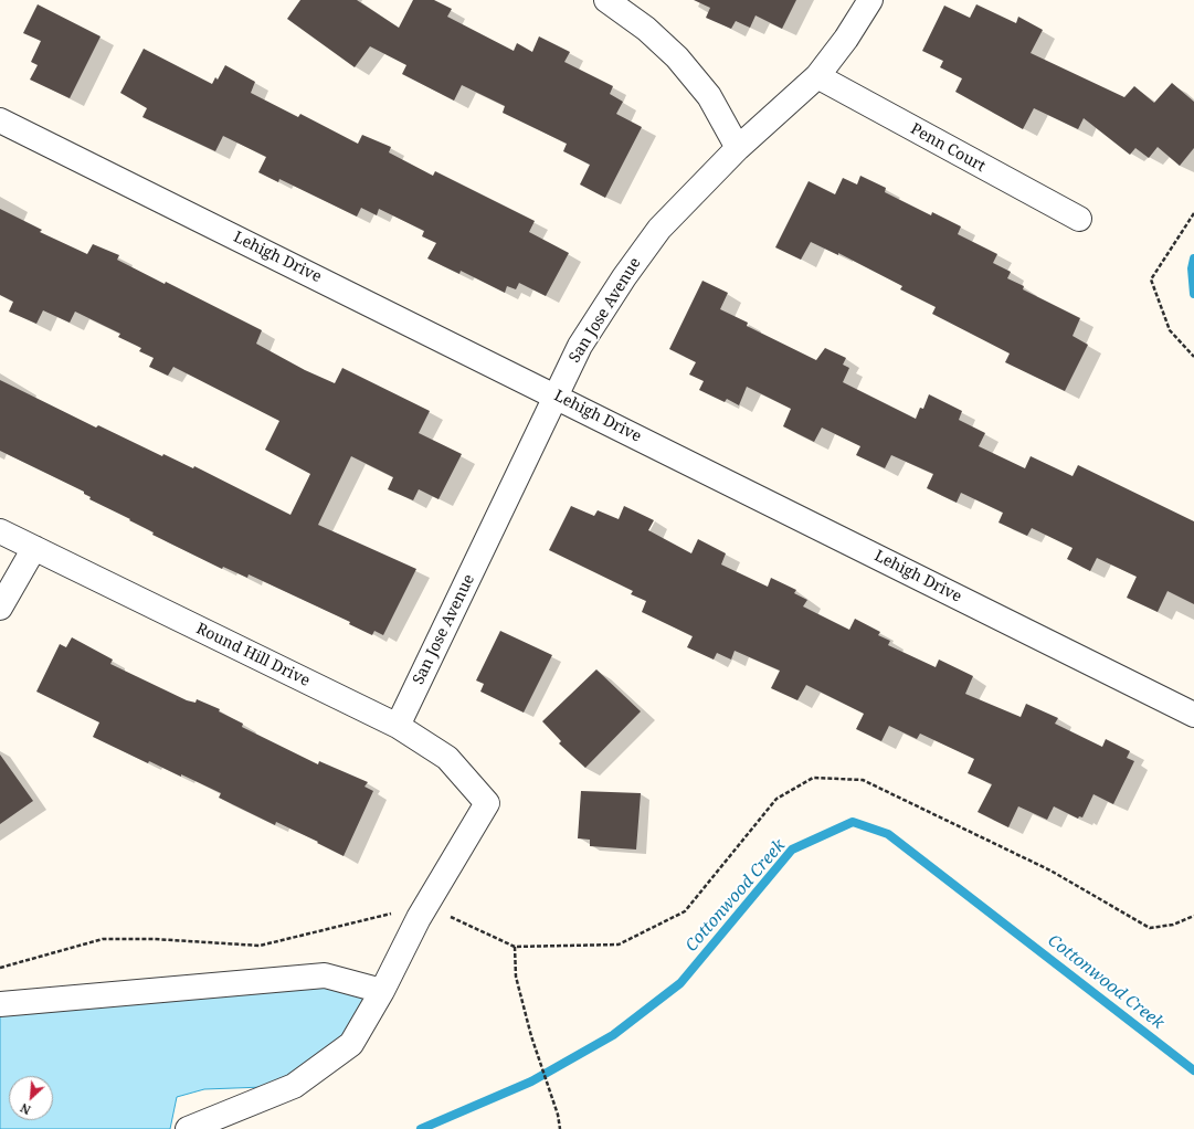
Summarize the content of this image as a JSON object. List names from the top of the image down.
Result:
{
  "streets": {
    "street": [
      "Penn Court",
      "Lehigh Drive",
      "San Jose Avenue",
      "Round Hill Drive"
    ]
  },
  "crossings": [
    ["Penn Court", "San Jose Avenue"],
    ["Lehigh Drive", "San Jose Avenue"],
    ["San Jose Avenue", "Round Hill Drive"]
  ],
  "water": ["Cottonwood Creek"],
  "north": "bottom left"
}
